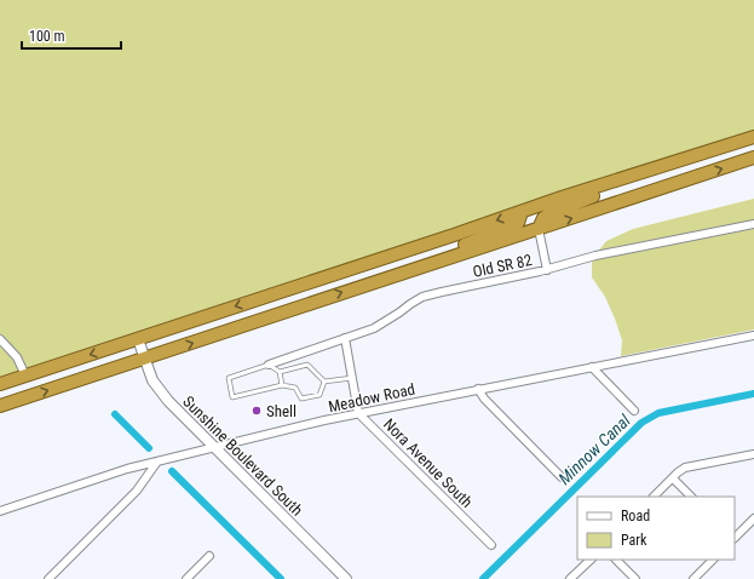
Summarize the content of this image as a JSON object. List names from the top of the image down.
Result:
{
  "streets": {
    "street": [
      "Old SR 82",
      "Meadow Road",
      "Sunshine Boulevard South",
      "Nora Avenue South"
    ]
  },
  "crossings": [
    ["Meadow Road", "Sunshine Boulevard South"],
    ["Meadow Road", "Nora Avenue South"]
  ],
  "water": ["Minnow Canal"],
  "places": ["Shell"],
  "legend": ["Road", "Park"],
  "scale_bar": "100 m"
}
